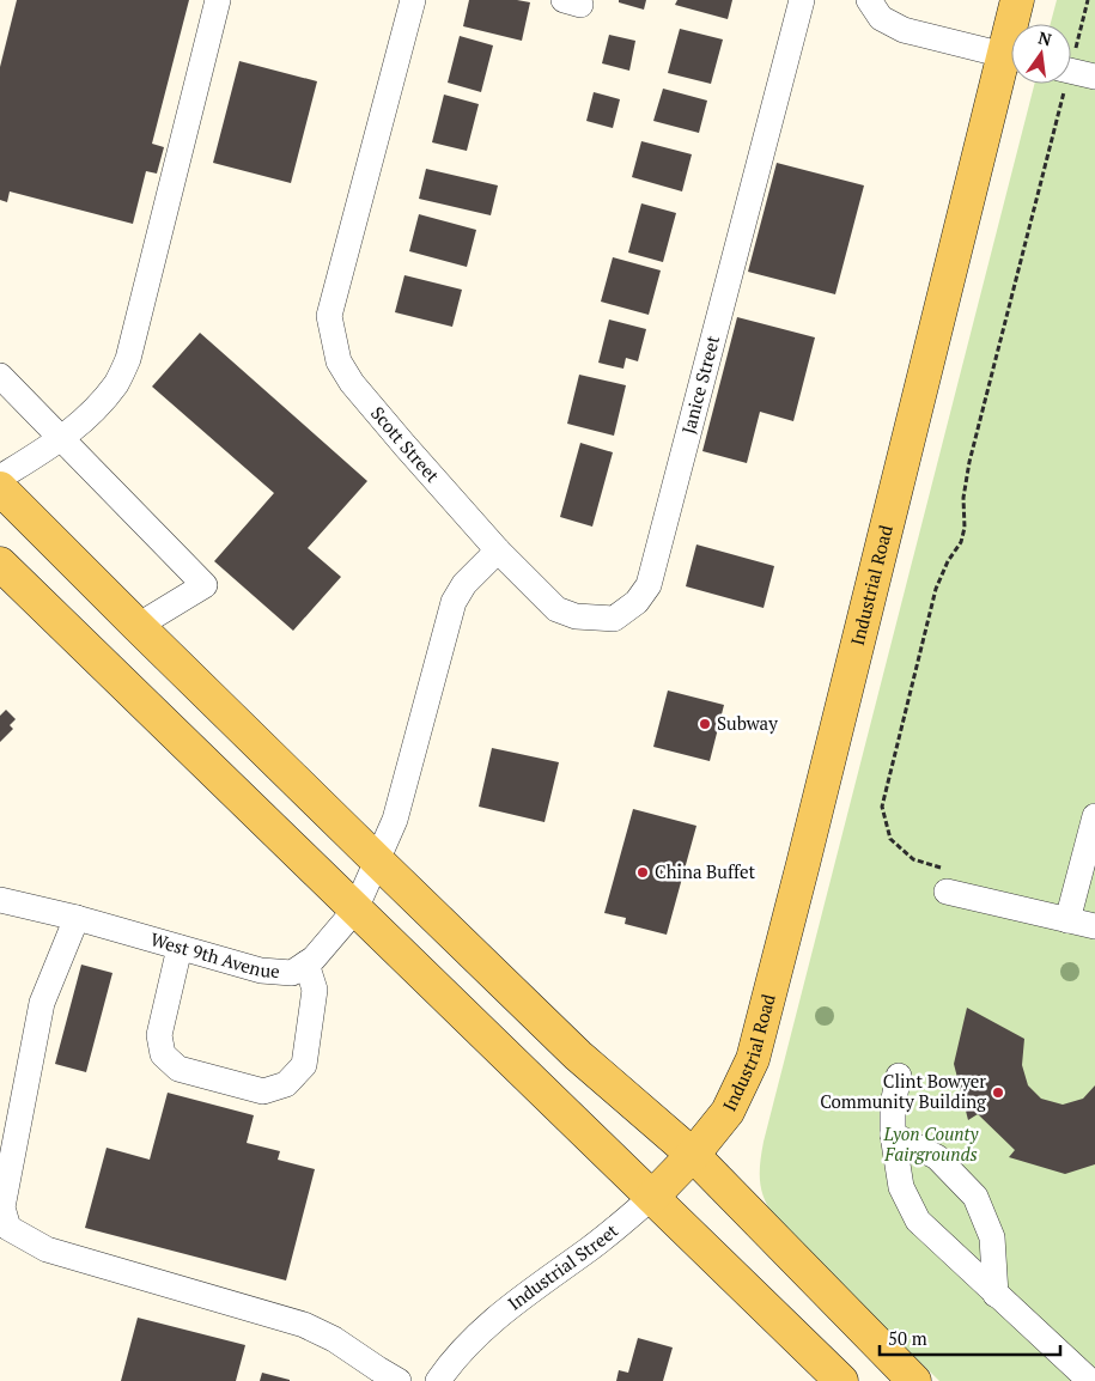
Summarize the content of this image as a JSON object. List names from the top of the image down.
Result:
{
  "streets": {
    "main road": ["Industrial Road", "Industrial Street"],
    "street": ["Janice Street", "Scott Street", "West 9th Avenue"]
  },
  "crossings": [
    ["Janice Street", "Scott Street"],
    ["Industrial Road", "Industrial Street"]
  ],
  "parks": ["Lyon County Fairgrounds"],
  "places": ["Subway", "China Buffet", "Clint Bowyer Community Building"],
  "scale_bar": "50 m",
  "north": "top"
}
